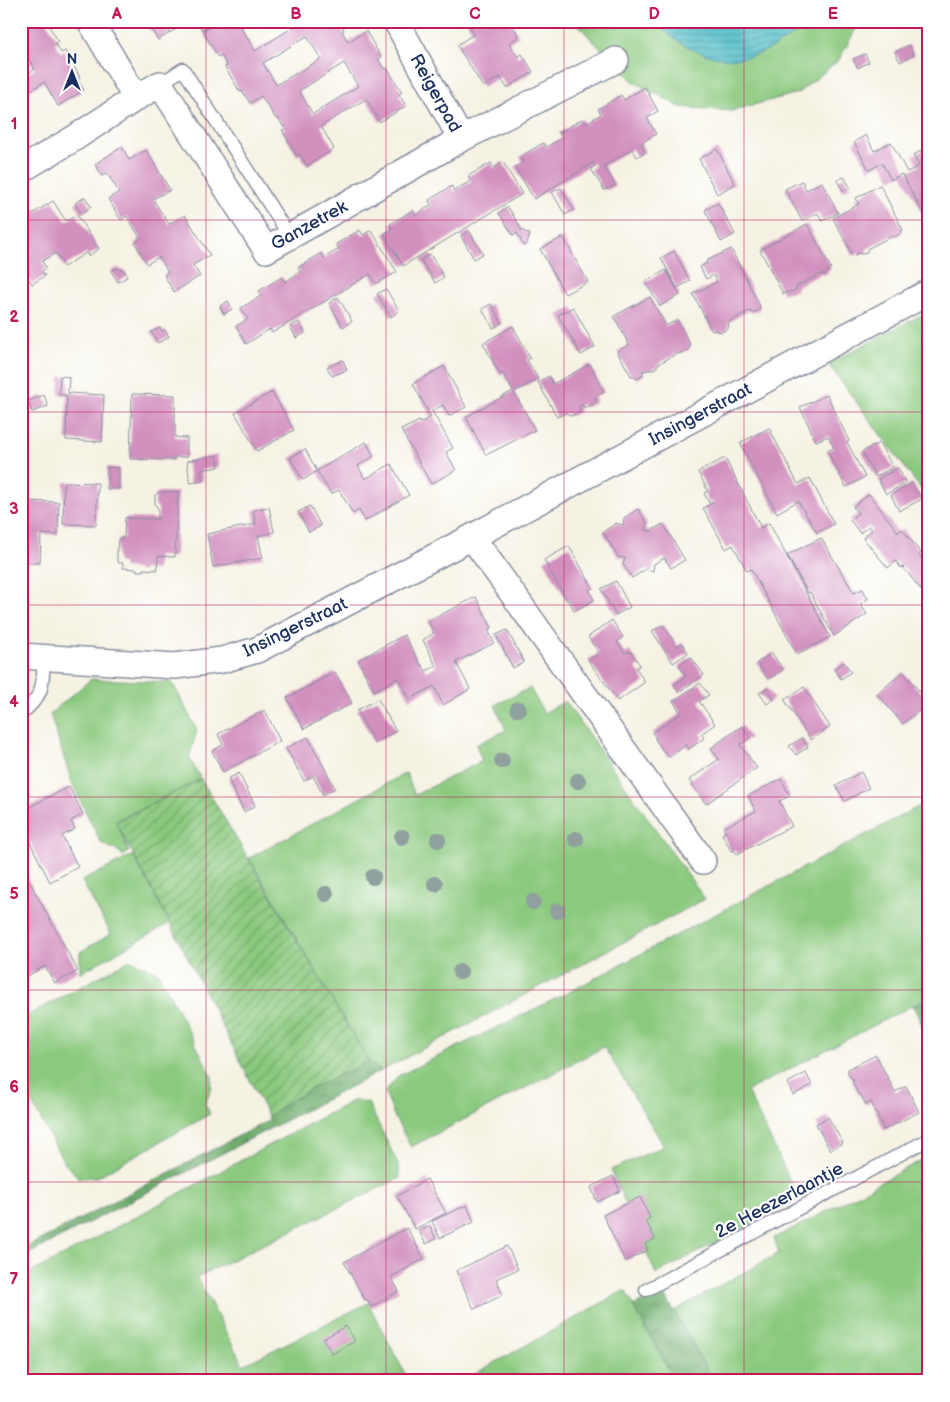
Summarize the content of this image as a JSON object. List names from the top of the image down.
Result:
{
  "streets": {
    "street": ["Reigerpad", "Ganzetrek", "Insingerstraat"],
    "lane": ["2e Heezerlaantje"]
  },
  "crossings": [
    ["Reigerpad", "Ganzetrek"]
  ],
  "north": "top",
  "grid": {
    "columns": [
      "A",
      "B",
      "C",
      "D",
      "E"
    ],
    "rows": [
      "1",
      "2",
      "3",
      "4",
      "5",
      "6",
      "7"
    ]
  }
}
